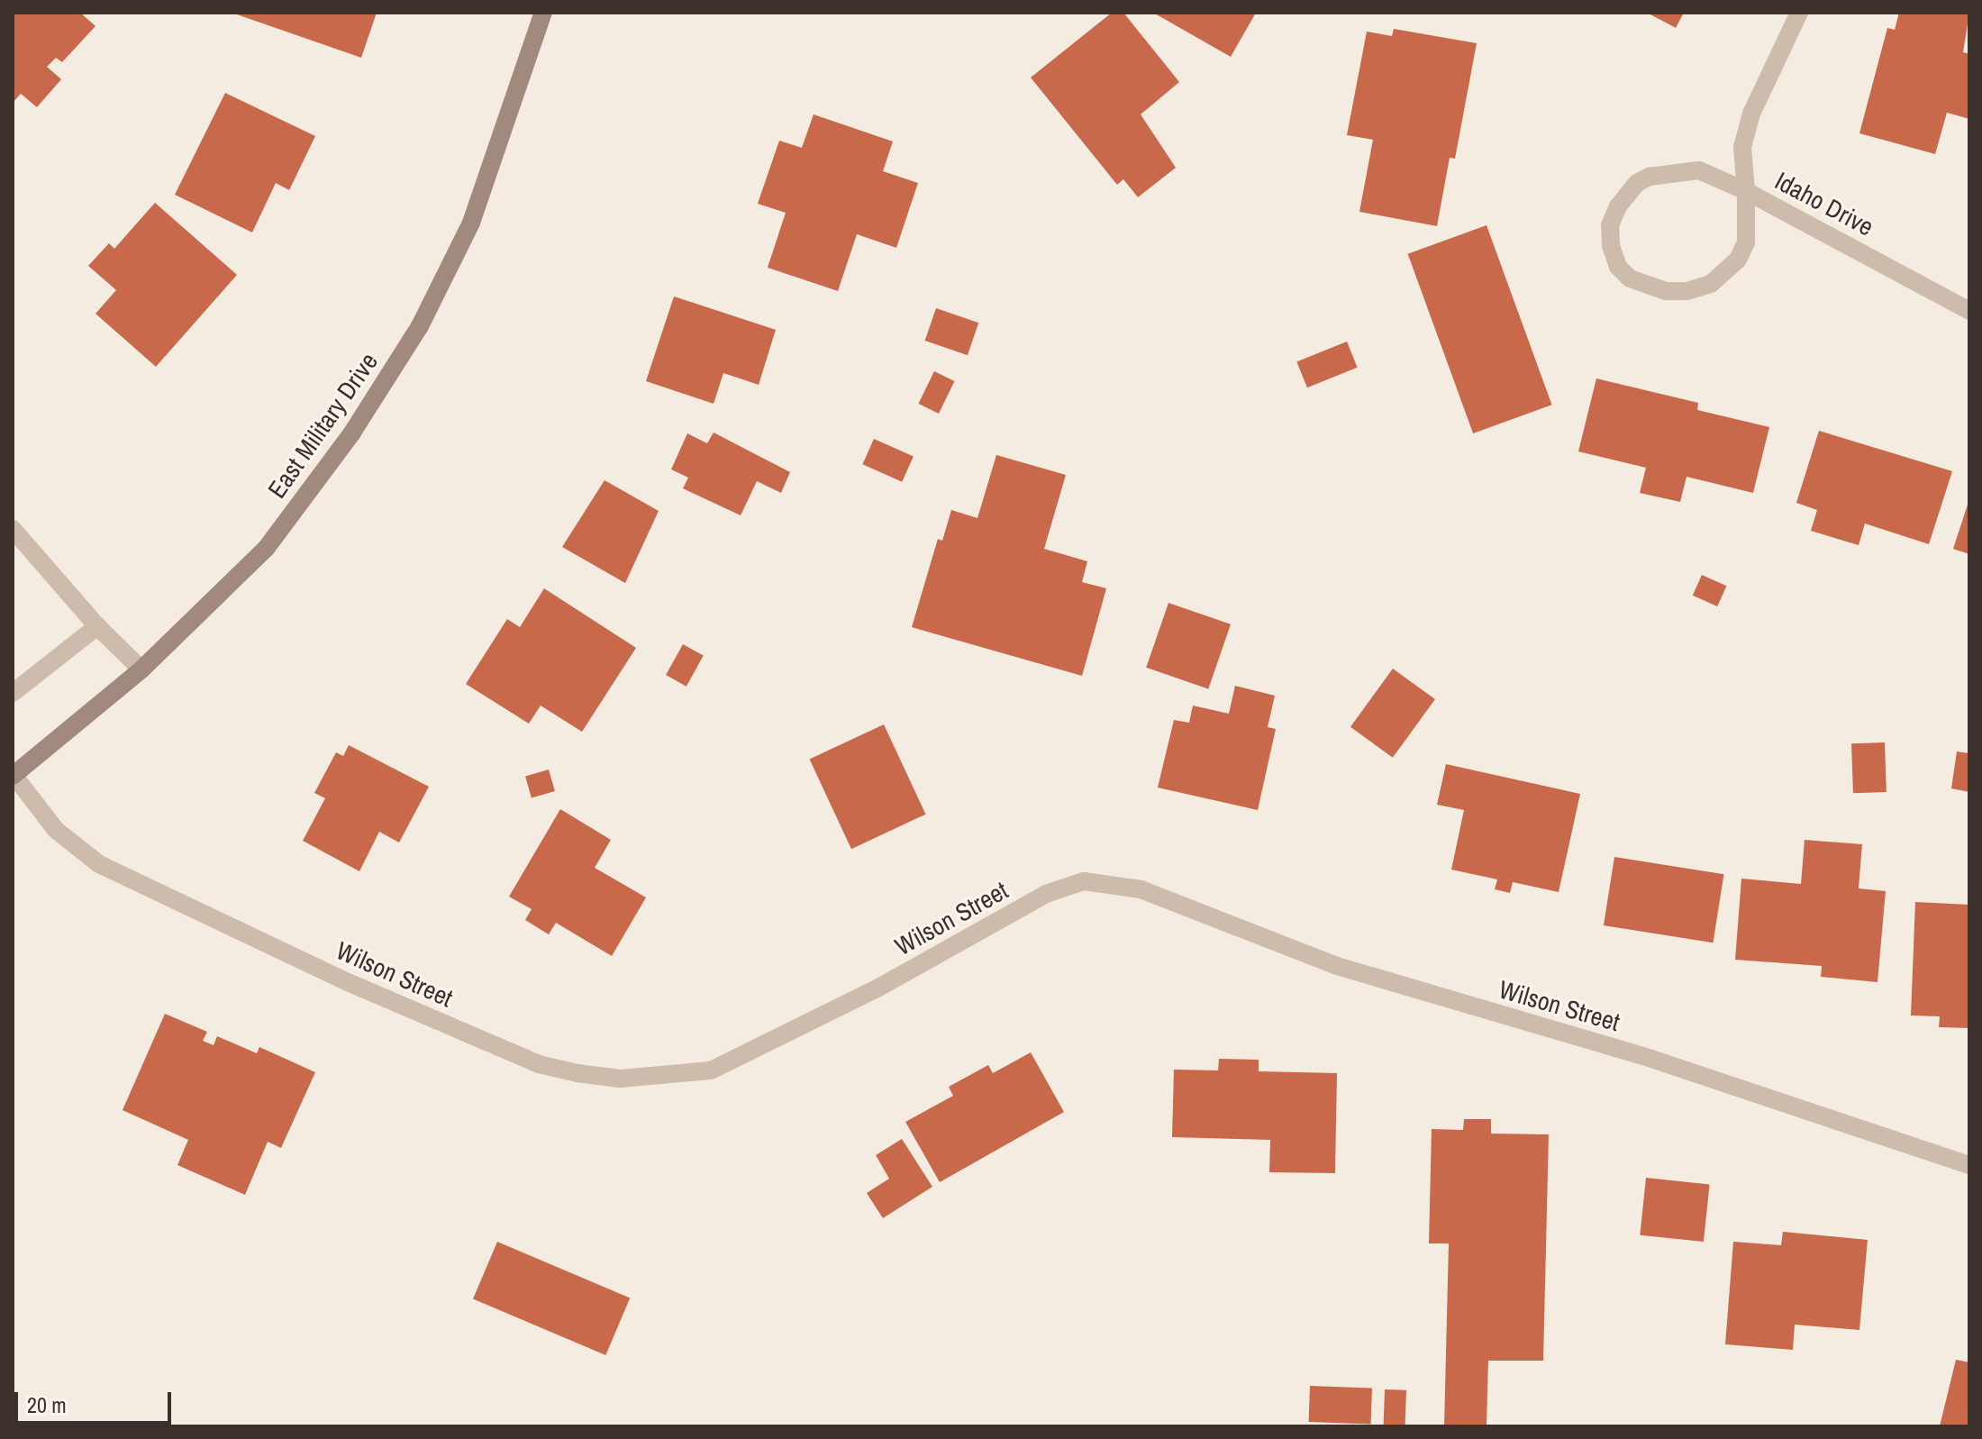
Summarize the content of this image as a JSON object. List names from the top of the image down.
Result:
{
  "streets": {
    "street": ["Idaho Drive", "East Military Drive", "Wilson Street"]
  },
  "crossings": [
    ["East Military Drive", "Wilson Street"]
  ],
  "scale_bar": "20 m"
}
